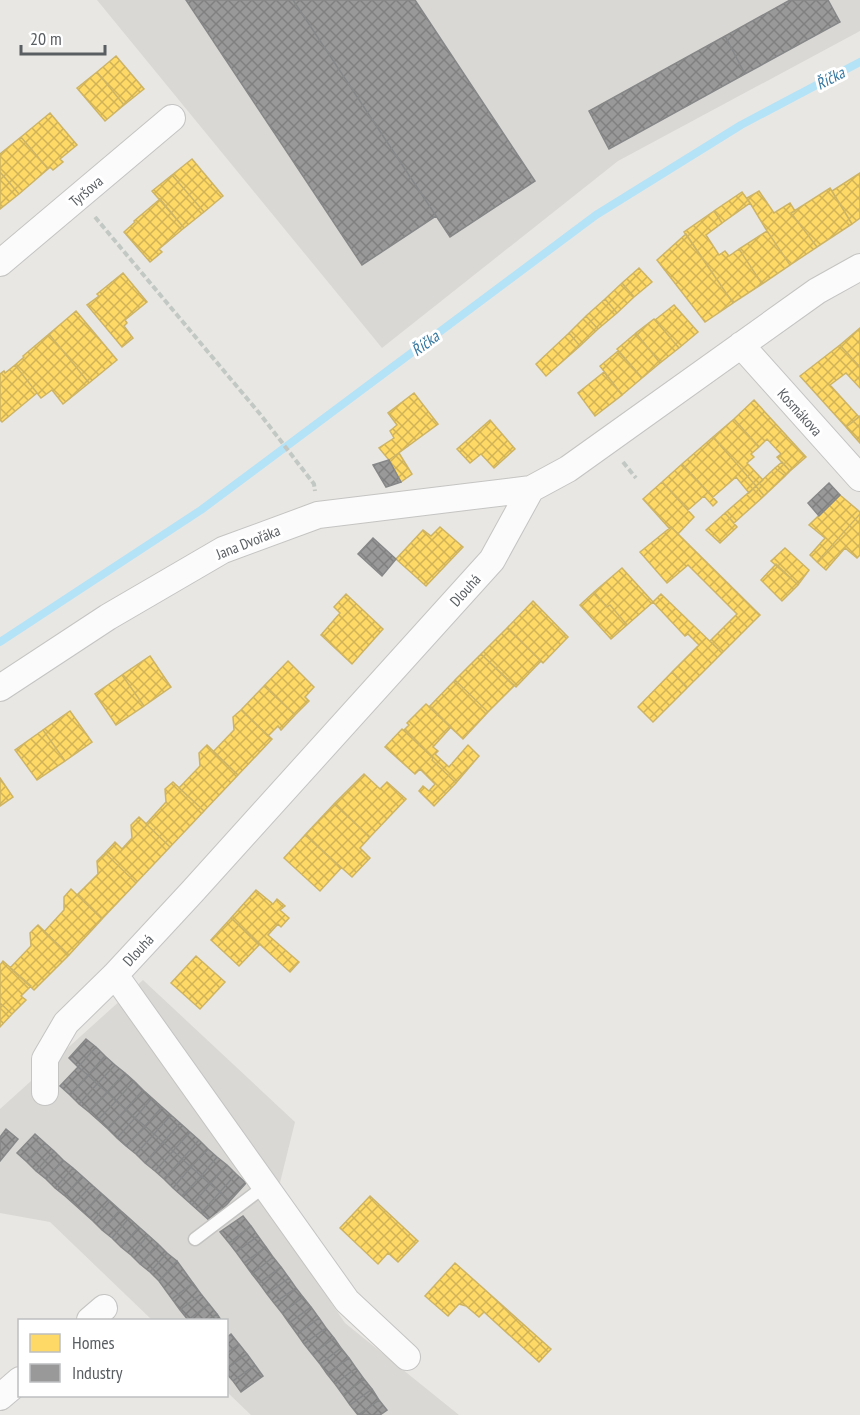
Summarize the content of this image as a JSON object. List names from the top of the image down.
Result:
{
  "streets": {
    "street": [
      "Tyršova",
      "Kosmákova",
      "Jana Dvořáka",
      "Dlouhá"
    ]
  },
  "crossings": [
    ["Jana Dvořáka", "Dlouhá"]
  ],
  "water": ["Říčka"],
  "legend": ["Homes", "Industry"],
  "scale_bar": "20 m"
}
